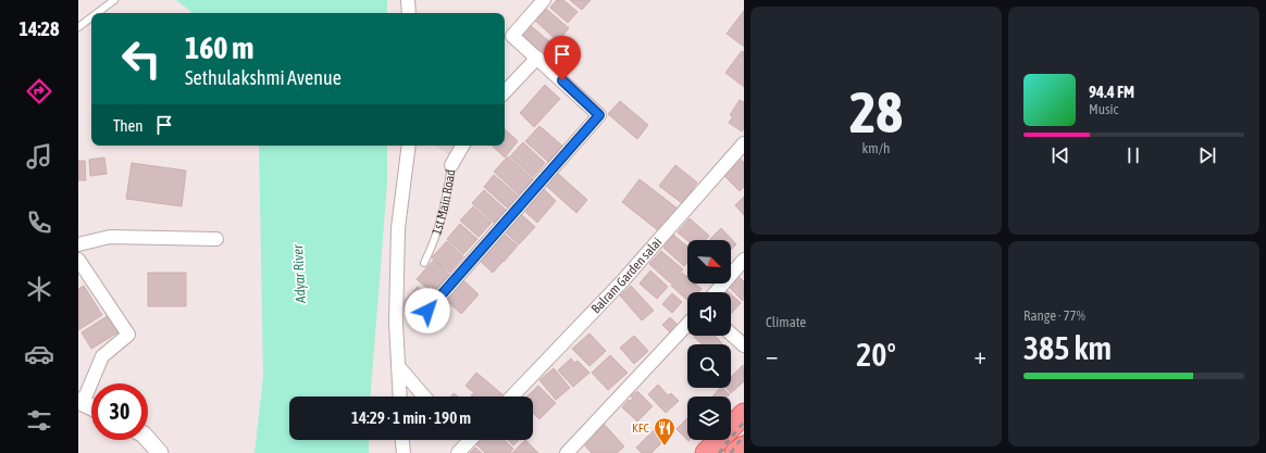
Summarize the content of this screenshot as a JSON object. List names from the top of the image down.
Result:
{
  "streets": {
    "street": ["1st Main Road", "Balram Garden salai"]
  },
  "water": ["Adyar River"],
  "places": {
    "restaurant": ["KFC"]
  },
  "north": "bottom right",
  "page": {
    "tabs": "14:28",
    "tile": [
      ["28", "km/h"],
      "Climate",
      ["Range · 77%", "385 km"]
    ],
    "turn": ["160 m", "Sethulakshmi Avenue"],
    "song": ["94.4 FM", "Music"],
    "then": "Then",
    "heat": ["−", "20°", "+"],
    "limit": "30",
    "trip": "14:29 · 1 min · 190 m"
  }
}
